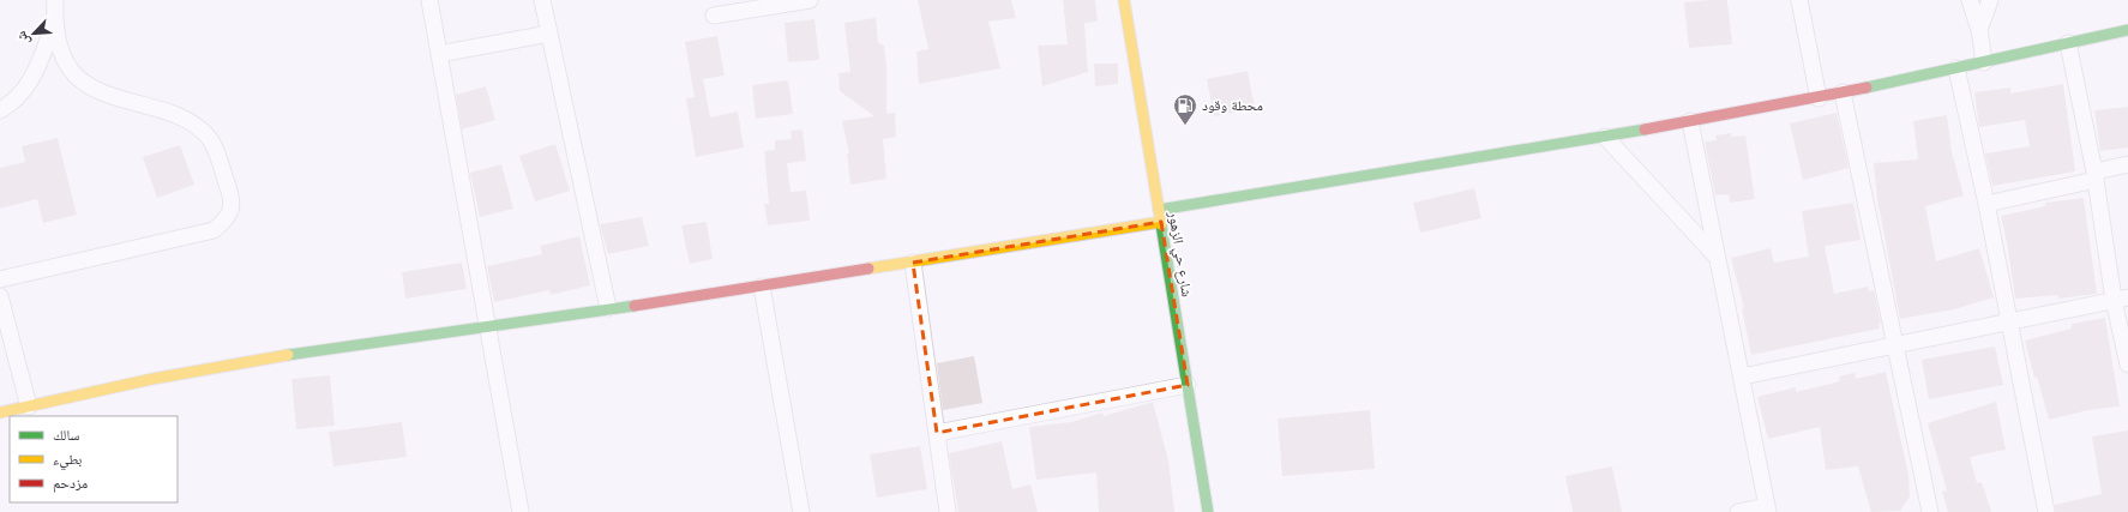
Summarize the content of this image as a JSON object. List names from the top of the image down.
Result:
{
  "streets": {
    "street": ["شارع حي الزهور"]
  },
  "places": {
    "fuel station": ["محطة وقود"]
  },
  "legend": ["سالك", "بطيء", "مزدحم"],
  "north": "bottom left"
}
